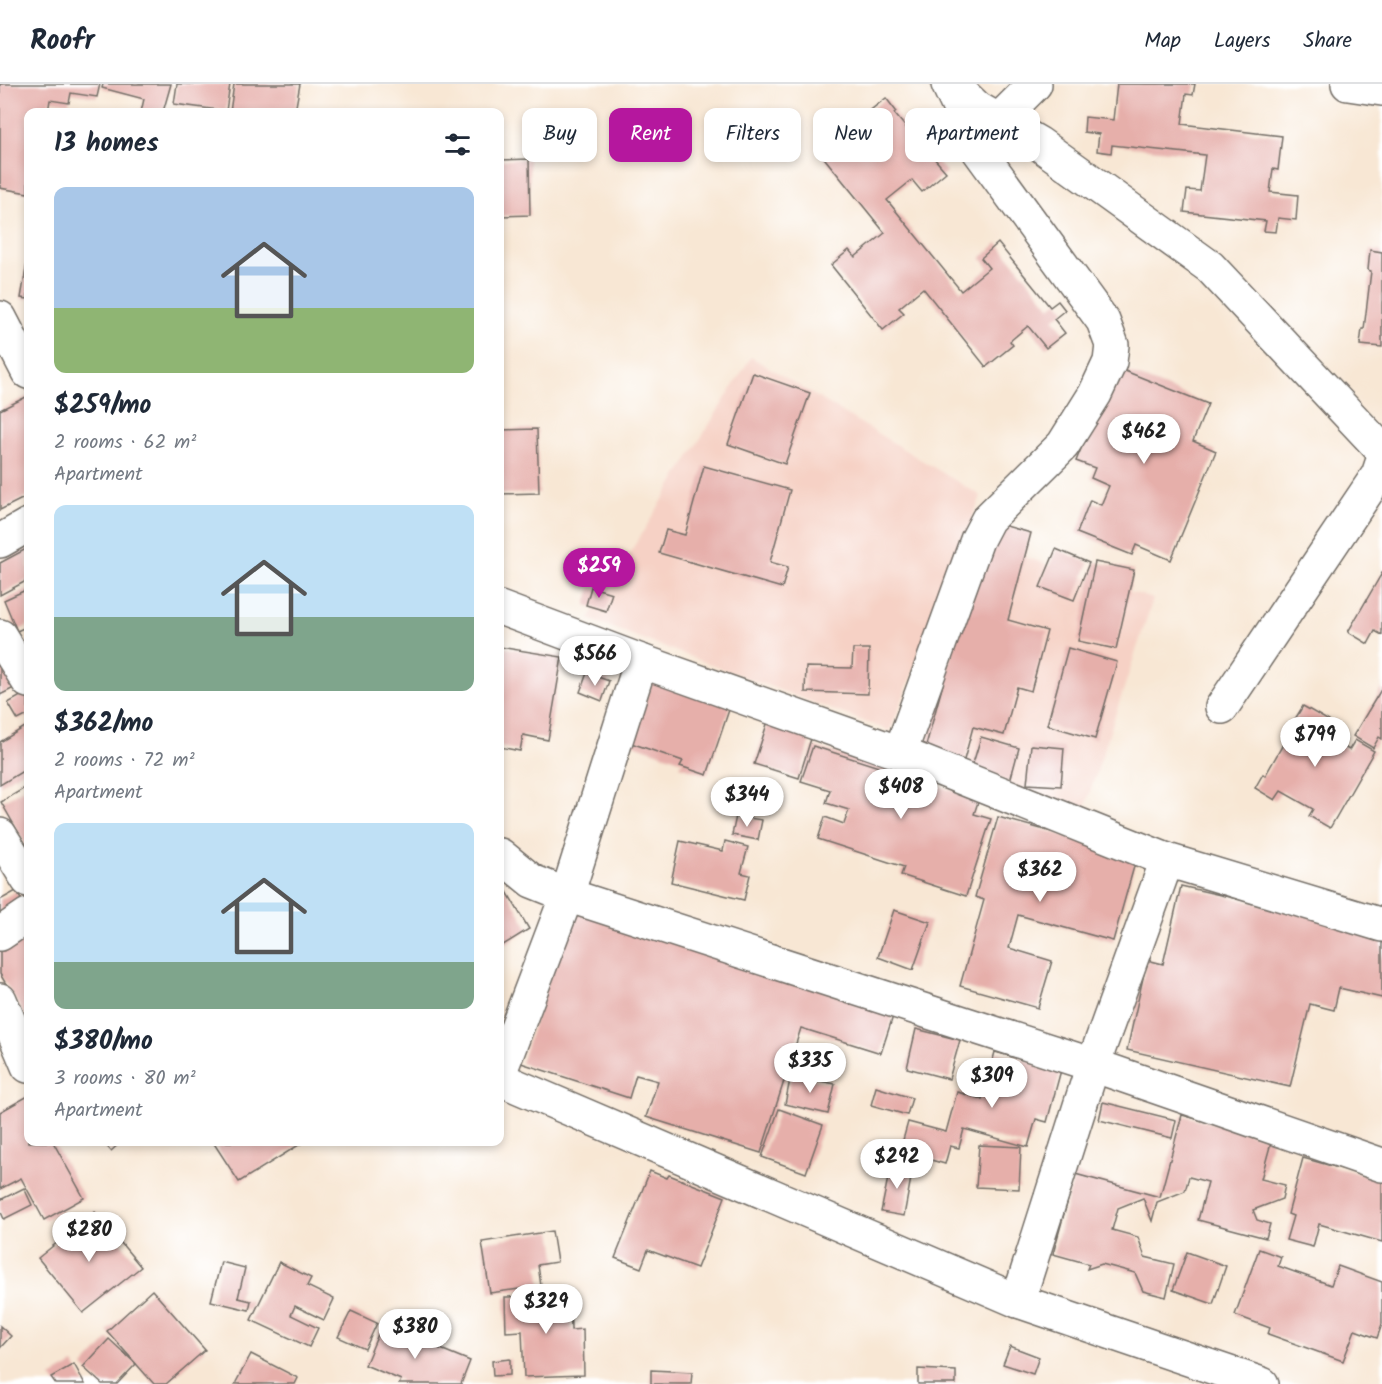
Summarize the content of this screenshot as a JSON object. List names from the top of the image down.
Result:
{
  "page": {
    "header": "Roofr",
    "nav": ["Map", "Layers", "Share"],
    "chip": [
      "Buy",
      "Rent",
      "Filters",
      "New",
      "Apartment"
    ],
    "heading": "13 homes",
    "list": [
      {
        "name": "$259/mo",
        "note": "2 rooms · 62 m² · Apartment"
      },
      {
        "name": "$362/mo",
        "note": "2 rooms · 72 m² · Apartment"
      },
      {
        "name": "$380/mo",
        "note": "3 rooms · 80 m² · Apartment"
      }
    ],
    "price": [
      "$462",
      "$259",
      "$566",
      "$799",
      "$408",
      "$344",
      "$362",
      "$335",
      "$309",
      "$292",
      "$280",
      "$329",
      "$380"
    ]
  }
}
